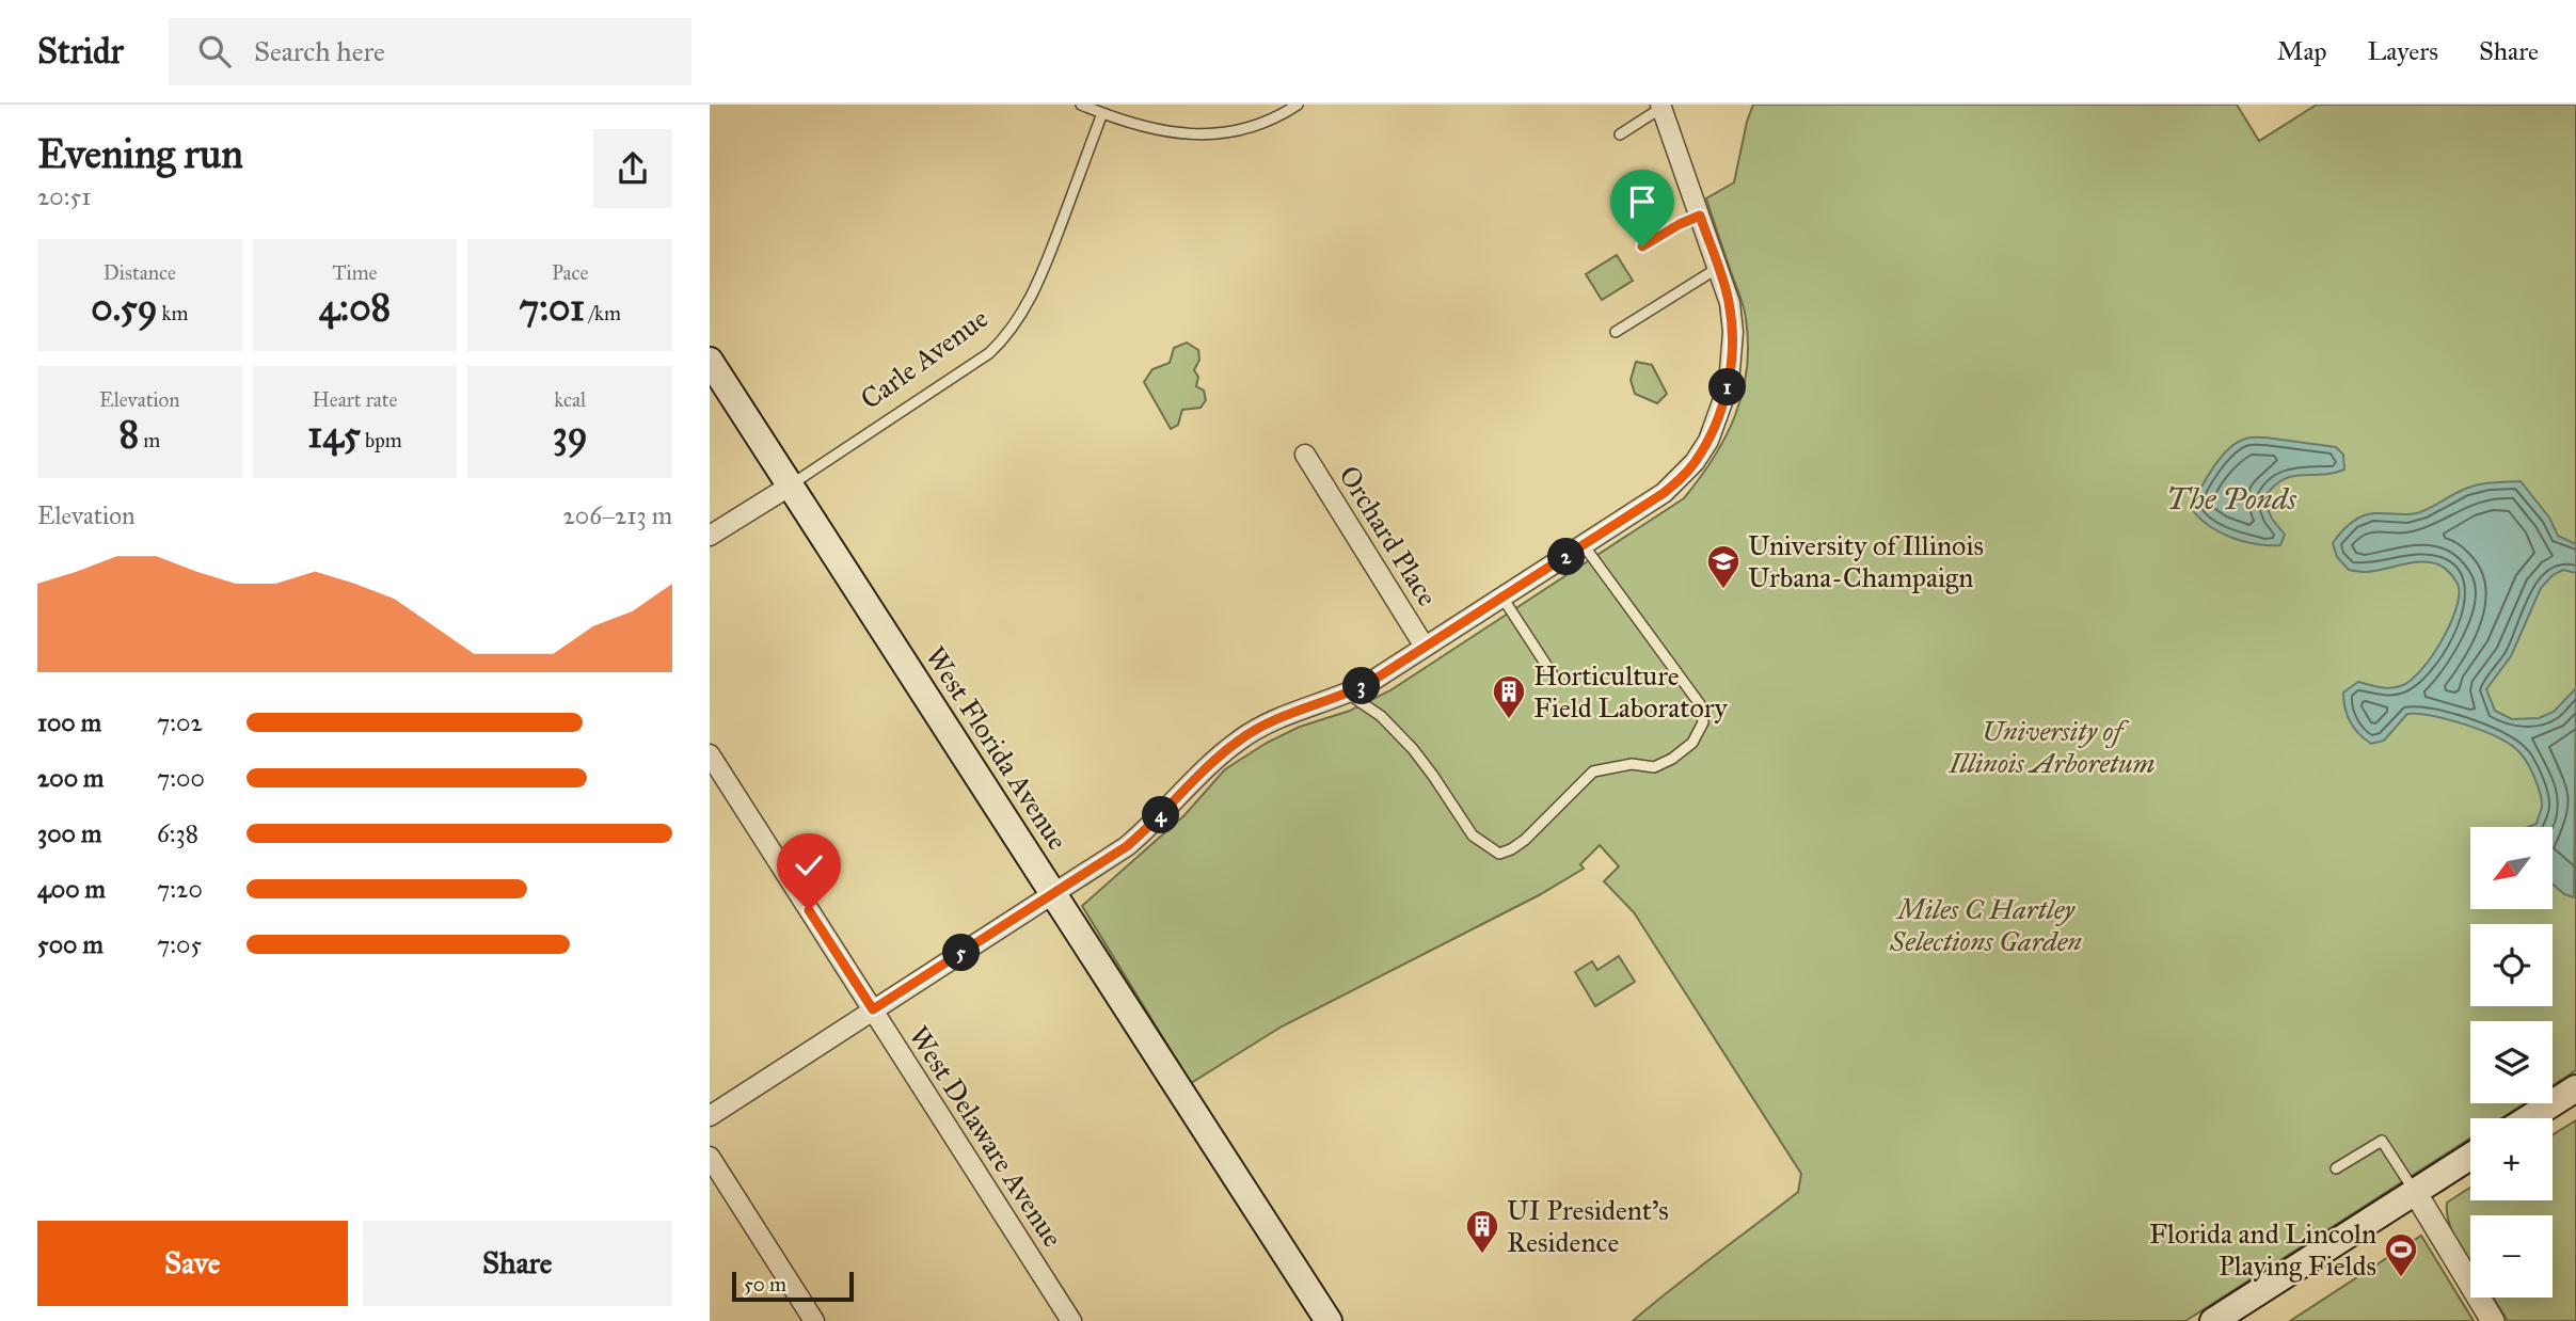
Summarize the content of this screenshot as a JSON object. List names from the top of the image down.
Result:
{
  "streets": {
    "main road": ["West Florida Avenue"],
    "street": ["Carle Avenue", "Orchard Place", "West Delaware Avenue"]
  },
  "crossings": [
    ["Carle Avenue", "West Florida Avenue"]
  ],
  "water": ["The Ponds"],
  "parks": ["University of Illinois Arboretum", "Miles C Hartley Selections Garden"],
  "places": {
    "school or university": ["University of Illinois Urbana-Champaign"],
    "building": ["Horticulture Field Laboratory", "UI President's Residence"],
    "sports": ["Florida and Lincoln Playing Fields"]
  },
  "scale_bar": "50 m",
  "north": "bottom left",
  "page": {
    "header": "Stridr",
    "search": "Search here",
    "nav": ["Map", "Layers", "Share"],
    "heading": ["Evening run", "20:51"],
    "stats": [
      ["Distance", "0.59 km"],
      ["Time", "4:08"],
      ["Pace", "7:01 /km"],
      ["Elevation", "8 m"],
      ["Heart rate", "145 bpm"],
      ["kcal", "39"]
    ],
    "pins": [
      "1",
      "2",
      "3",
      "4",
      "5"
    ],
    "chart": ["Elevation", "206–213 m"],
    "list": [
      {
        "name": "100 m",
        "note": "7:02"
      },
      {
        "name": "200 m",
        "note": "7:00"
      },
      {
        "name": "300 m",
        "note": "6:38"
      },
      {
        "name": "400 m",
        "note": "7:20"
      },
      {
        "name": "500 m",
        "note": "7:05"
      }
    ],
    "map_buttons": ["+", "−"],
    "buttons": ["Save", "Share"],
    "scale": "50 m"
  }
}
